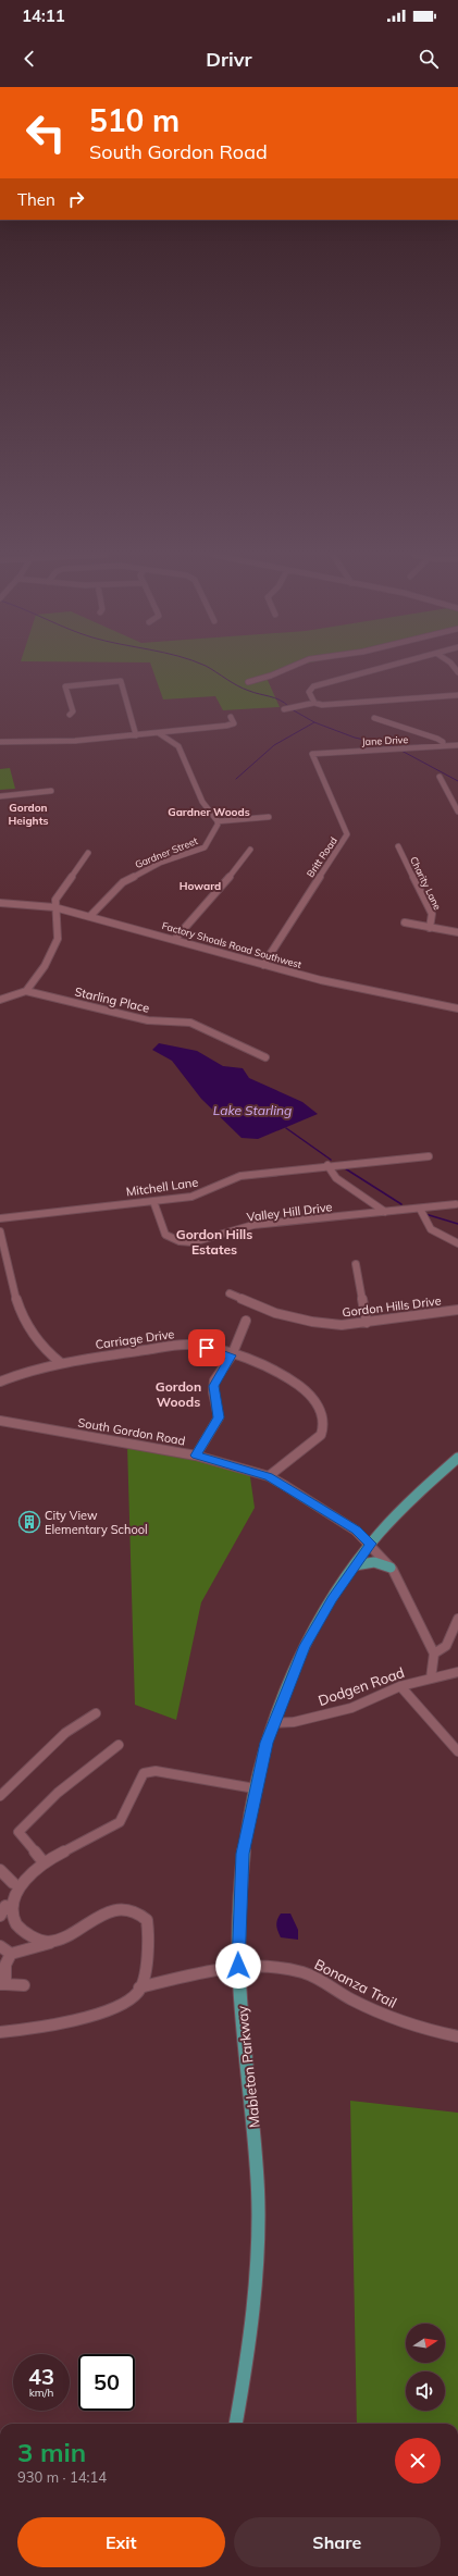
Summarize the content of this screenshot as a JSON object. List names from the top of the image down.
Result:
{
  "streets": {
    "main road": ["Mableton Parkway"],
    "street": [
      "Jane Drive",
      "Gardner Street",
      "Britt Road",
      "Charity Lane",
      "Factory Shoals Road Southwest",
      "Starling Place",
      "Mitchell Lane",
      "Valley Hill Drive",
      "Gordon Hills Drive",
      "Carriage Drive",
      "South Gordon Road",
      "Dodgen Road",
      "Bonanza Trail"
    ]
  },
  "crossings": [
    ["Jane Drive", "Britt Road"],
    ["Gardner Street", "Factory Shoals Road Southwest"],
    ["Britt Road", "Factory Shoals Road Southwest"],
    ["Mitchell Lane", "Valley Hill Drive"],
    ["Carriage Drive", "South Gordon Road"],
    ["South Gordon Road", "Mableton Parkway"],
    ["Dodgen Road", "Mableton Parkway"],
    ["Bonanza Trail", "Mableton Parkway"]
  ],
  "districts": [
    "Gordon Heights",
    "Gardner Woods",
    "Howard",
    "Gordon Hills Estates",
    "Gordon Woods"
  ],
  "water": ["Lake Starling"],
  "places": {
    "building": ["City View Elementary School"]
  },
  "north": "right",
  "page": {
    "status": "14:11",
    "header": "Drivr",
    "turn": ["510 m", "South Gordon Road"],
    "then": "Then",
    "speed": "43 km/h",
    "limit": "50",
    "heading": ["3 min", "930 m · 14:14"],
    "buttons": ["Exit", "Share"]
  }
}
